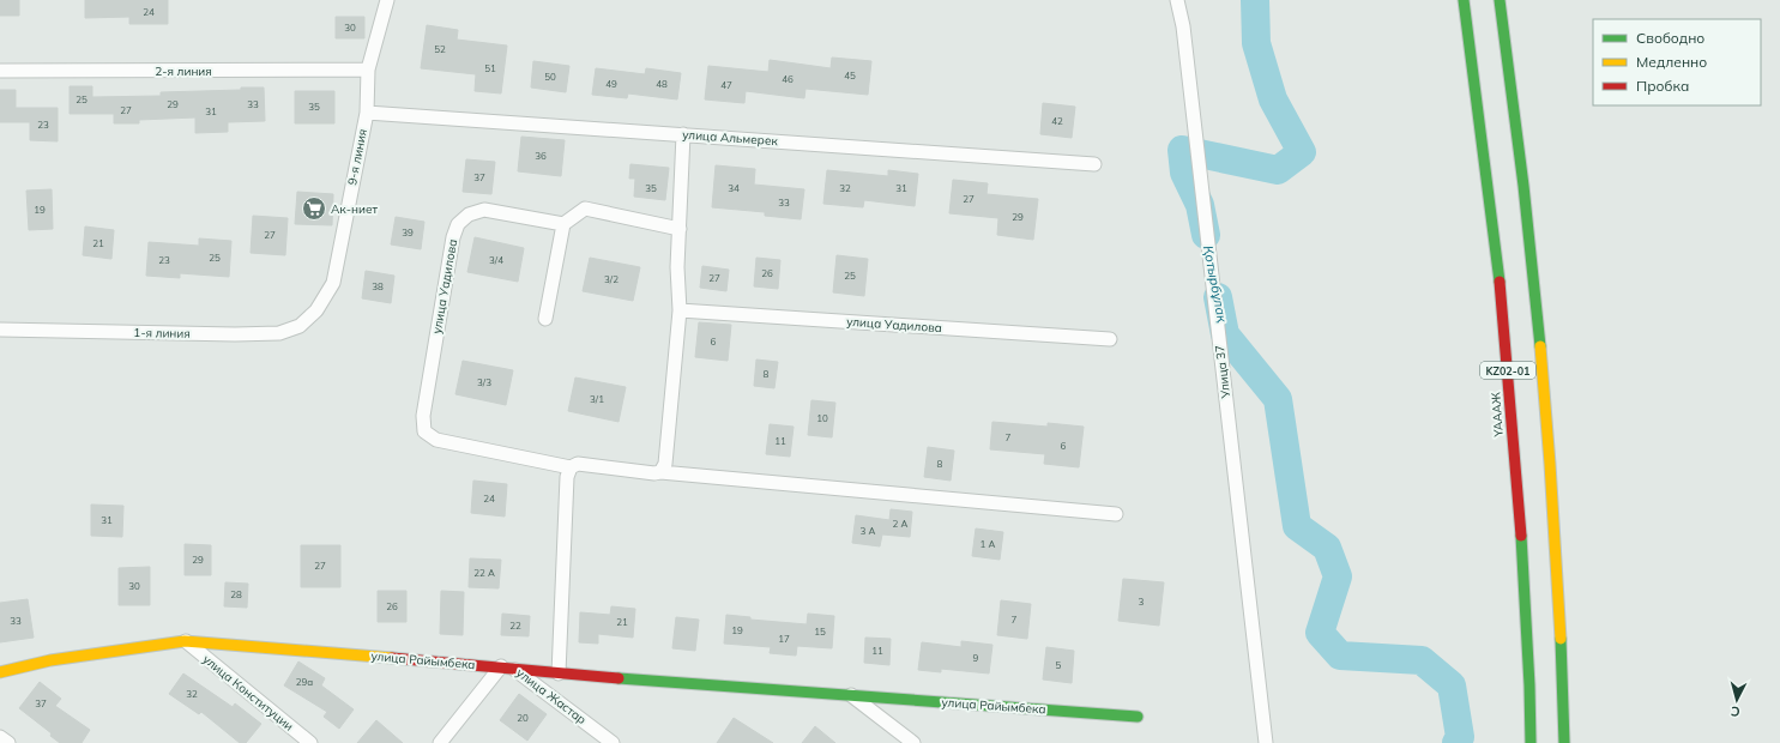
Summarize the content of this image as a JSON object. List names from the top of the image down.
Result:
{
  "streets": {
    "main road": ["KZ02-01", "ҮАААЖ", "улица Райымбека"],
    "street": [
      "2-я линия",
      "улица Альмерек",
      "9-я линия",
      "улица Уадилова",
      "1-я линия",
      "Улица 37",
      "улица Конституции",
      "улица Жастар"
    ]
  },
  "crossings": [
    ["2-я линия", "9-я линия"],
    ["улица Альмерек", "9-я линия"],
    ["9-я линия", "1-я линия"],
    ["улица Райымбека", "улица Конституции"],
    ["улица Райымбека", "улица Жастар"]
  ],
  "water": ["Қотырбұлақ"],
  "places": {
    "supermarket": ["Ак-ниет"]
  },
  "house_numbers": [
    "24",
    "30",
    "52",
    "51",
    "45",
    "50",
    "46",
    "49",
    "48",
    "47",
    "25",
    "29",
    "33",
    "35",
    "27",
    "31",
    "42",
    "23",
    "36",
    "37",
    "35",
    "34",
    "32",
    "31",
    "27",
    "33",
    "19",
    "29",
    "39",
    "27",
    "21",
    "25",
    "23",
    "3/4",
    "26",
    "25",
    "27",
    "3/2",
    "38",
    "6",
    "8",
    "3/3",
    "3/1",
    "10",
    "7",
    "11",
    "6",
    "8",
    "24",
    "31",
    "2 А",
    "3 А",
    "1 А",
    "29",
    "27",
    "22 А",
    "30",
    "28",
    "3",
    "26",
    "7",
    "33",
    "21",
    "22",
    "19",
    "15",
    "17",
    "11",
    "9",
    "5",
    "29а",
    "32",
    "37",
    "20"
  ],
  "legend": ["Свободно", "Медленно", "Пробка"],
  "north": "bottom"
}
